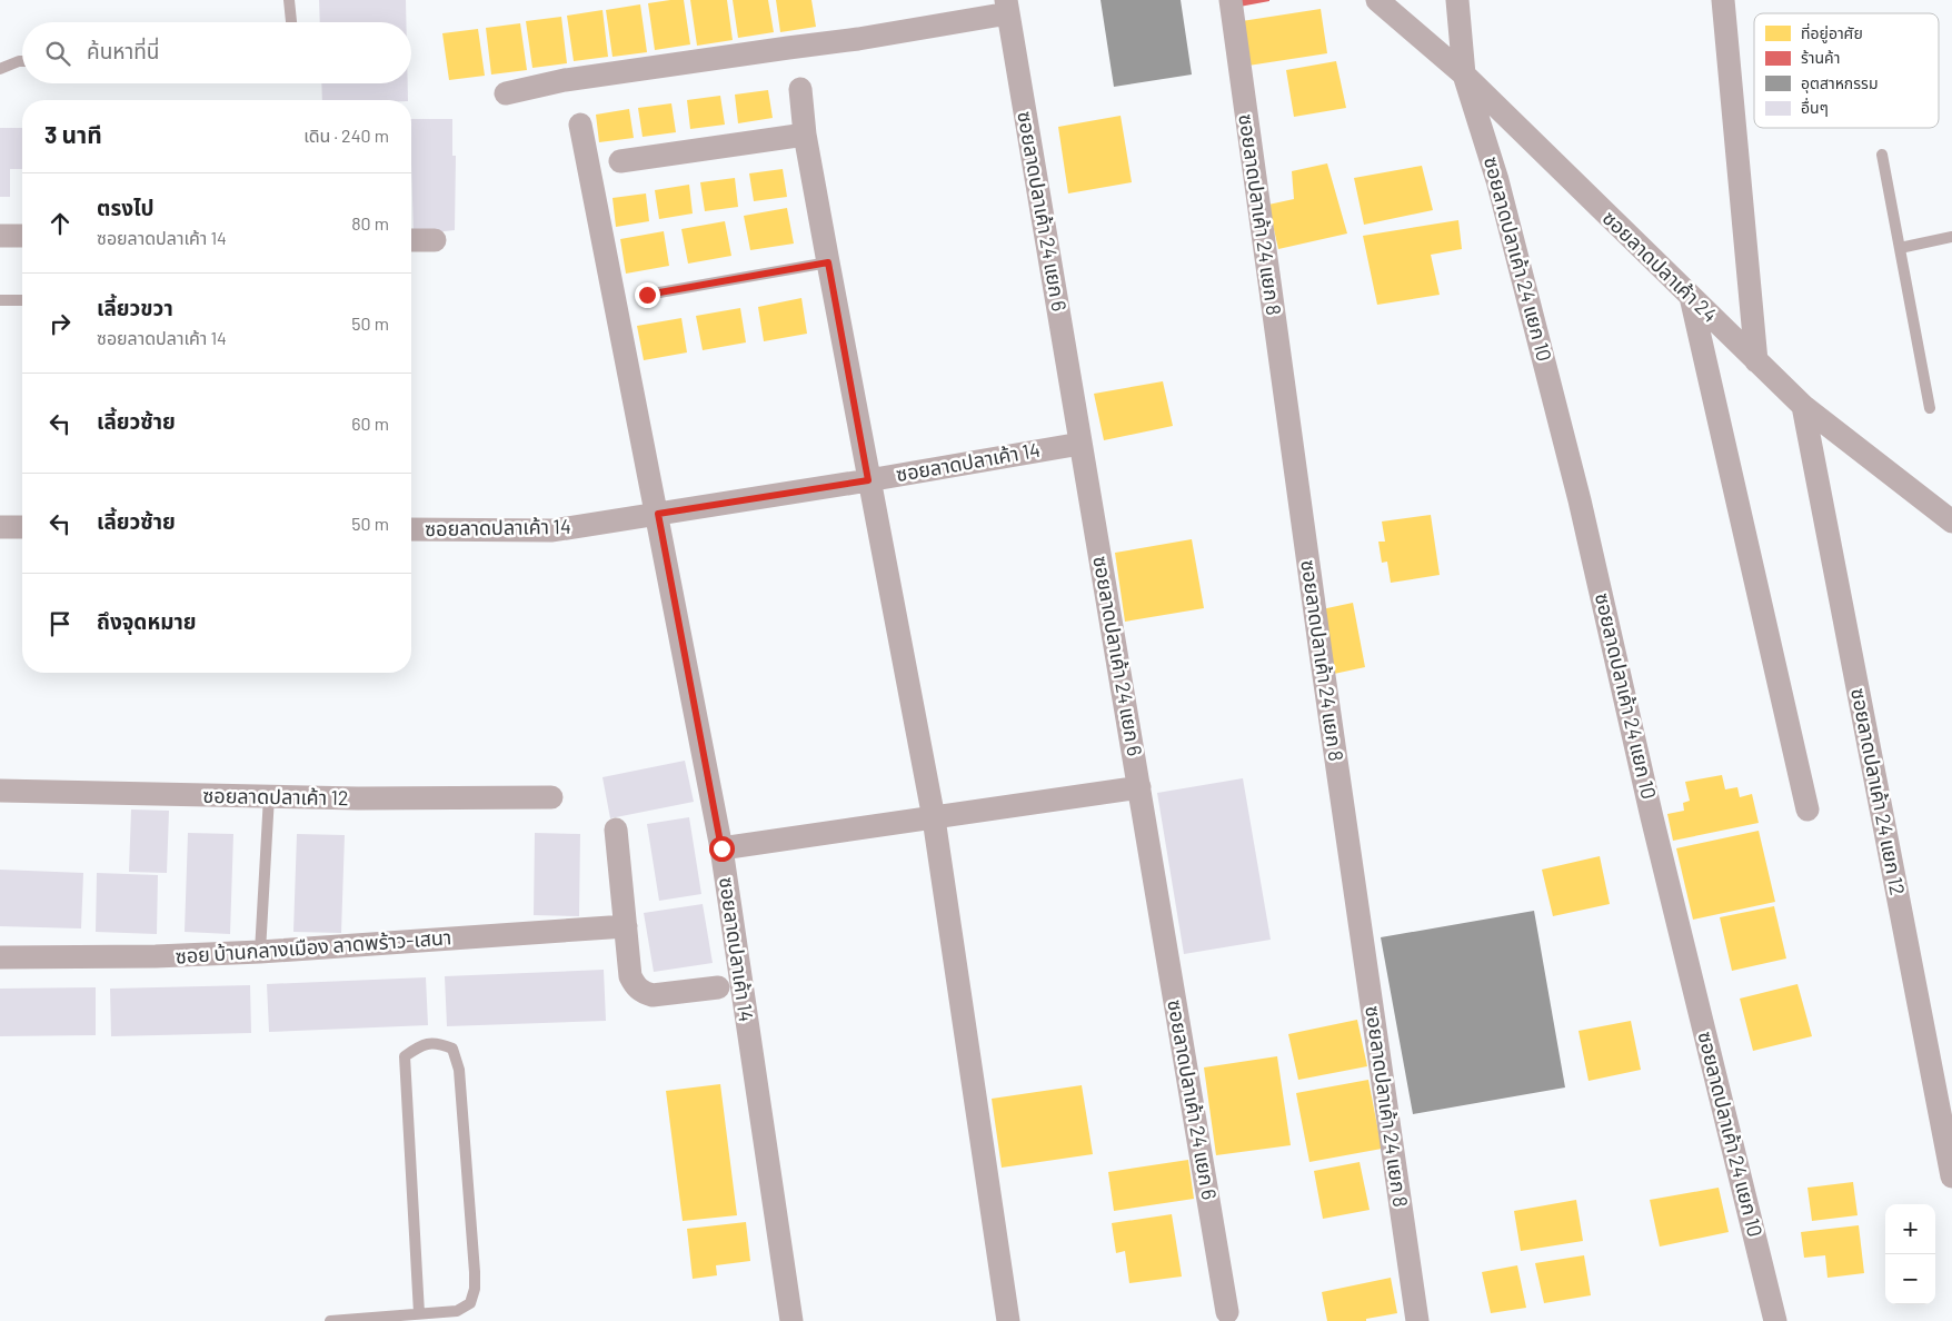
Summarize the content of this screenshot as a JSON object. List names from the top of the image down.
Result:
{
  "streets": {
    "street": [
      "ซอยลาดปลาเค้า 24 แยก 6",
      "ซอยลาดปลาเค้า 24 แยก 8",
      "ซอยลาดปลาเค้า 24 แยก 10",
      "ซอยลาดปลาเค้า 24",
      "ซอยลาดปลาเค้า 14",
      "ซอยลาดปลาเค้า 24 แยก 12",
      "ซอยลาดปลาเค้า 12",
      "ซอย บ้านกลางเมือง ลาดพร้าว-เสนา"
    ]
  },
  "crossings": [
    ["ซอยลาดปลาเค้า 24 แยก 6", "ซอยลาดปลาเค้า 14"],
    ["ซอยลาดปลาเค้า 24 แยก 10", "ซอยลาดปลาเค้า 24"],
    ["ซอยลาดปลาเค้า 24", "ซอยลาดปลาเค้า 24 แยก 12"]
  ],
  "legend": [
    "ที่อยู่อาศัย",
    "ร้านค้า",
    "อุตสาหกรรม",
    "อื่นๆ"
  ],
  "page": {
    "search": "ค้นหาที่นี่",
    "heading": ["3 นาที", "เดิน · 240 m"],
    "list": [
      ["ตรงไป", "ซอยลาดปลาเค้า 14", "80 m"],
      ["เลี้ยวขวา", "ซอยลาดปลาเค้า 14", "50 m"],
      ["เลี้ยวซ้าย", "60 m"],
      ["เลี้ยวซ้าย", "50 m"],
      "ถึงจุดหมาย"
    ],
    "map_buttons": ["+", "−"]
  }
}
